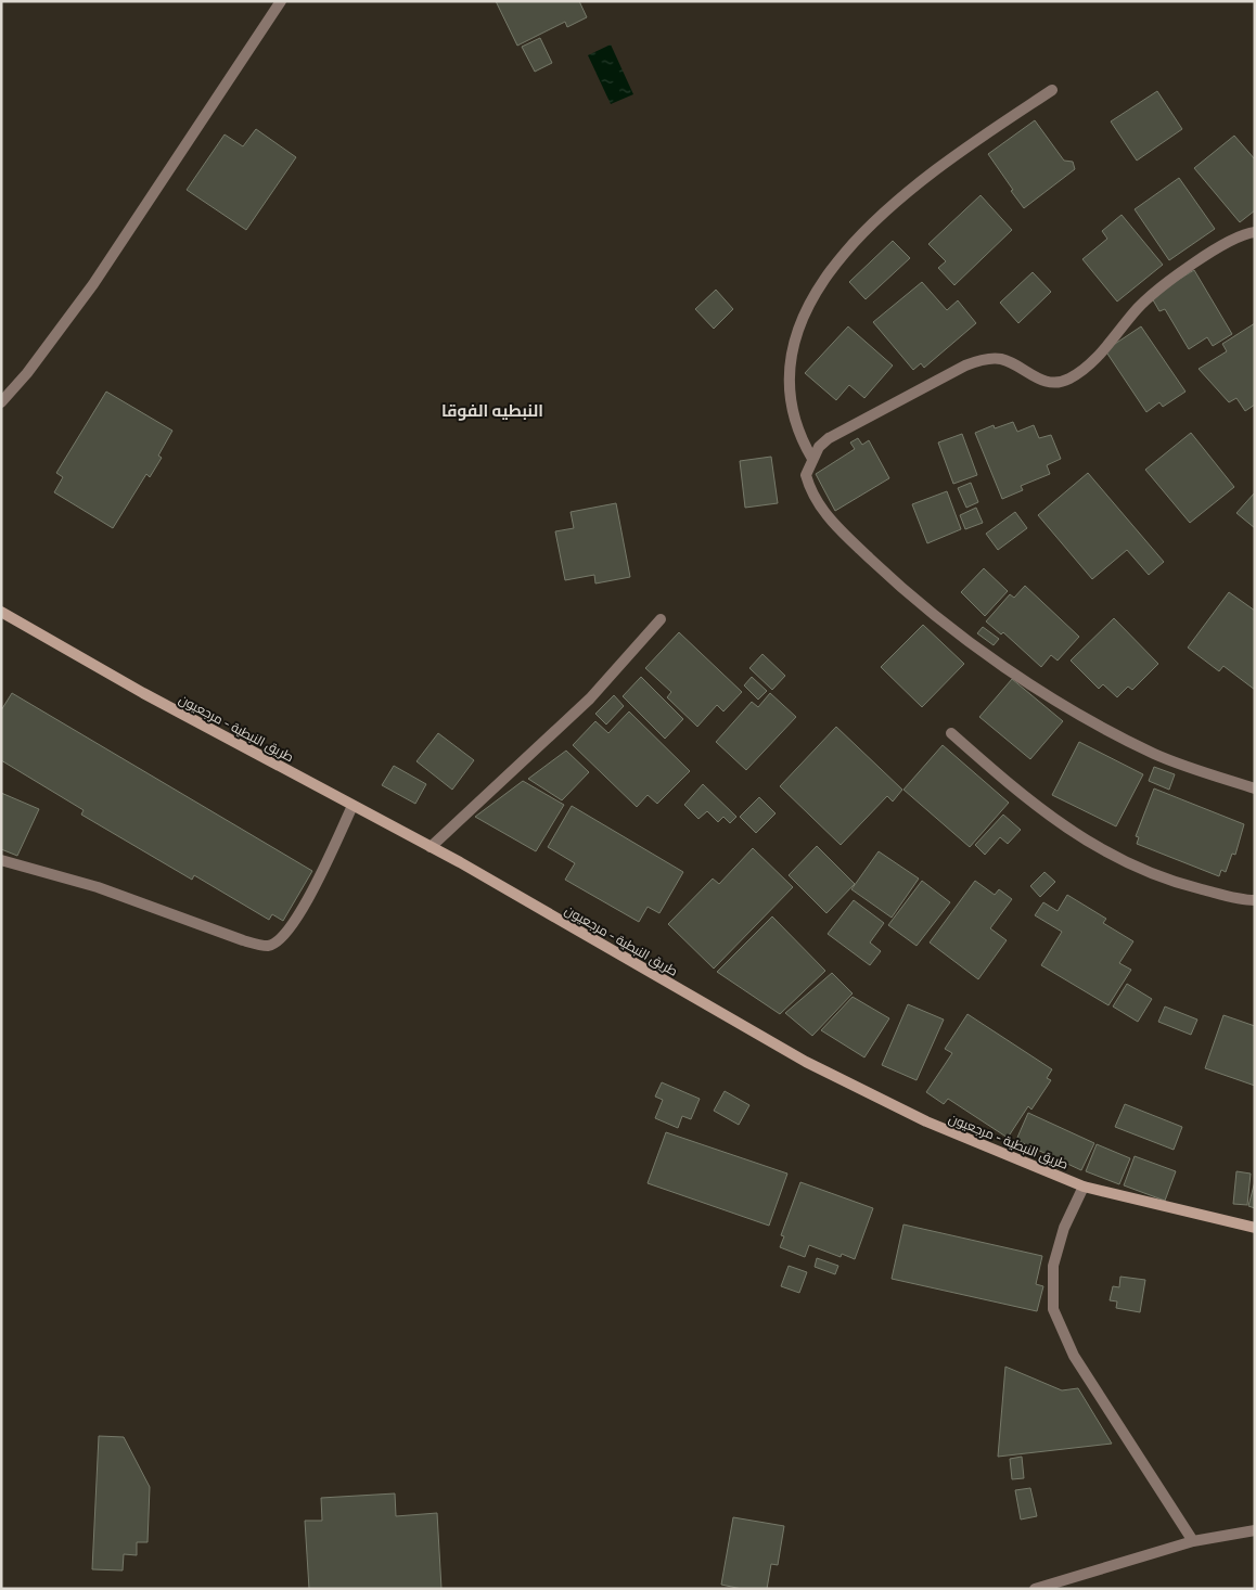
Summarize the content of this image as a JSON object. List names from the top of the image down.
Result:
{
  "streets": {
    "main road": ["طريق النبطية - مرجعيون"]
  },
  "districts": ["النبطيه الفوقا"]
}
